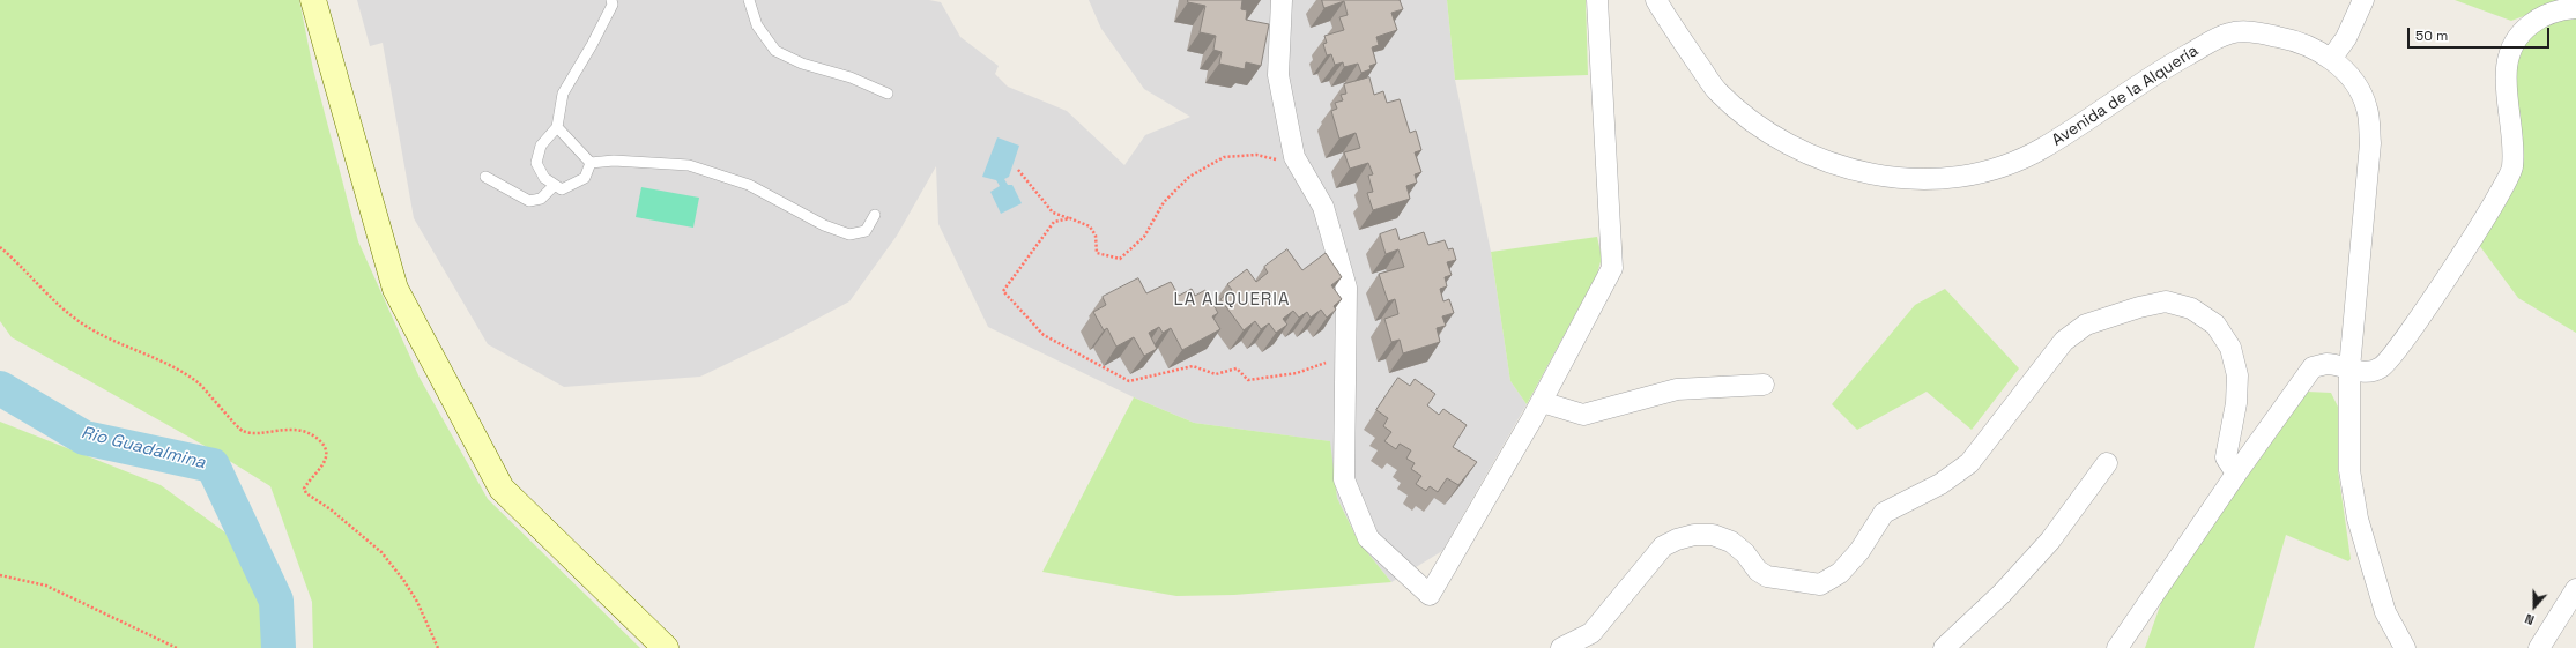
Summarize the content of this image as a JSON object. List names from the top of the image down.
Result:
{
  "streets": {
    "street": ["Avenida de la Alquería"]
  },
  "districts": ["LA ALQUERIA"],
  "water": ["Rio Guadalmina"],
  "scale_bar": "50 m",
  "north": "bottom"
}
